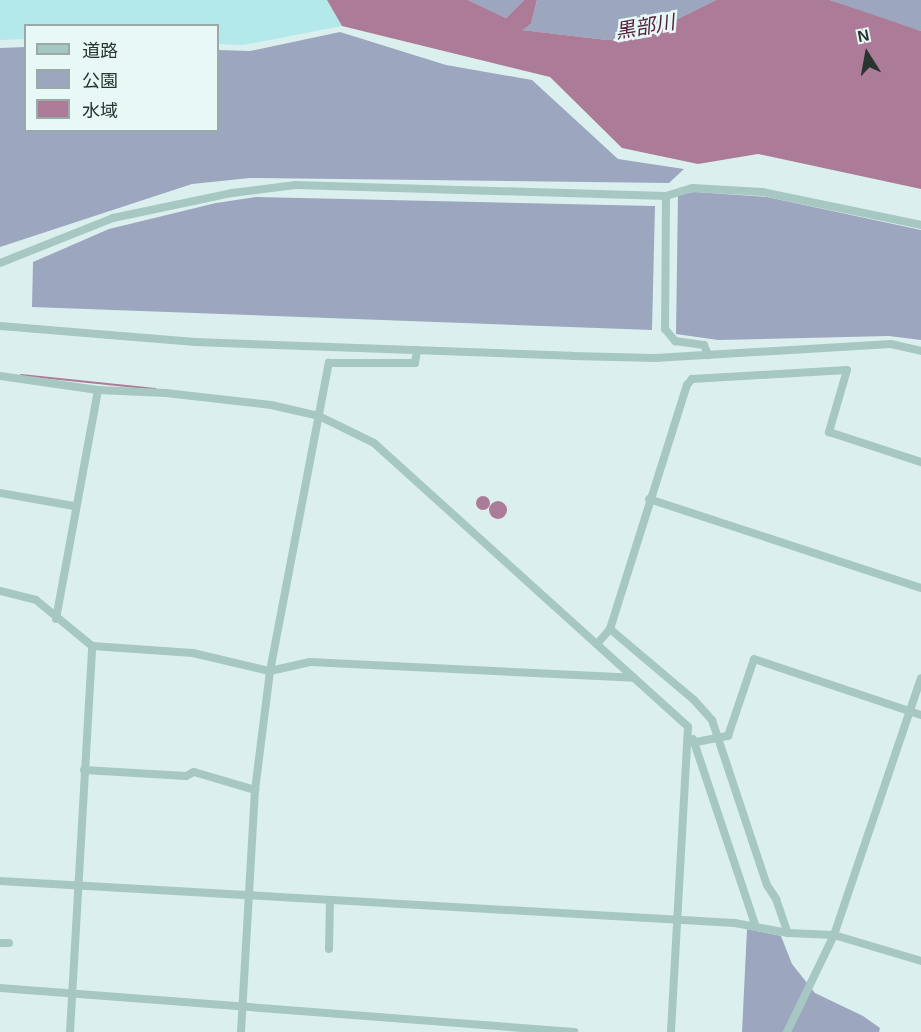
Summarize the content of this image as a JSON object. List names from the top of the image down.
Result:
{
  "water": ["黒部川"],
  "legend": ["道路", "公園", "水域"],
  "north": "top"
}
